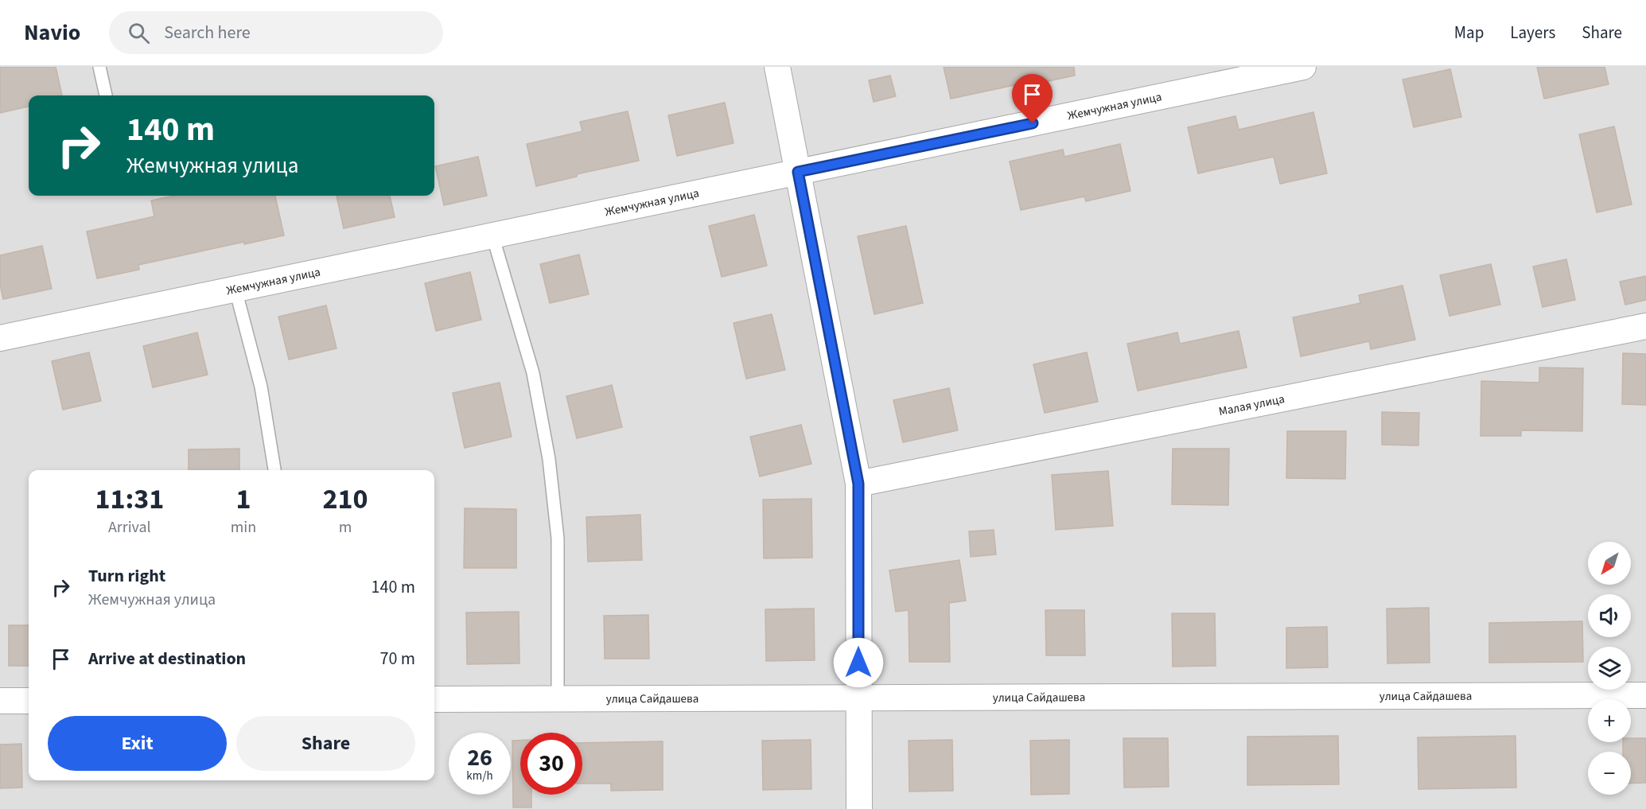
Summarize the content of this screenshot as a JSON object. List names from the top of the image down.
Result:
{
  "streets": {
    "street": ["Жемчужная улица", "Малая улица", "улица Сайдашева"]
  },
  "north": "bottom left",
  "page": {
    "header": "Navio",
    "search": "Search here",
    "nav": ["Map", "Layers", "Share"],
    "turn": ["140 m", "Жемчужная улица"],
    "eta": [
      "11:31",
      "Arrival",
      "1",
      "min",
      "210",
      "m"
    ],
    "map_buttons": ["+", "−"],
    "list": [
      {
        "name": "Turn right",
        "note": "Жемчужная улица",
        "value": "140 m"
      },
      {
        "name": "Arrive at destination",
        "value": "70 m"
      }
    ],
    "buttons": ["Exit", "Share"],
    "speed": "26 km/h",
    "limit": "30"
  }
}
